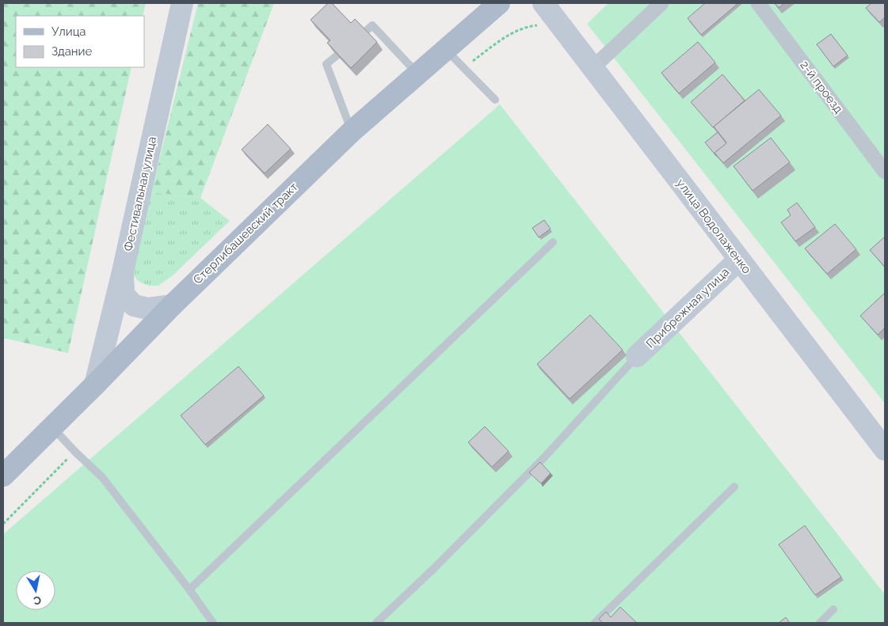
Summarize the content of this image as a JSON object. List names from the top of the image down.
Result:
{
  "streets": {
    "main road": ["Стерлибашевский тракт"],
    "street": [
      "2-й проезд",
      "Фестивальная улица",
      "улица Водолаженко",
      "Прибрежная улица"
    ]
  },
  "crossings": [
    ["Фестивальная улица", "Стерлибашевский тракт"],
    ["улица Водолаженко", "Прибрежная улица"]
  ],
  "legend": ["Улица", "Здание"],
  "north": "bottom"
}
